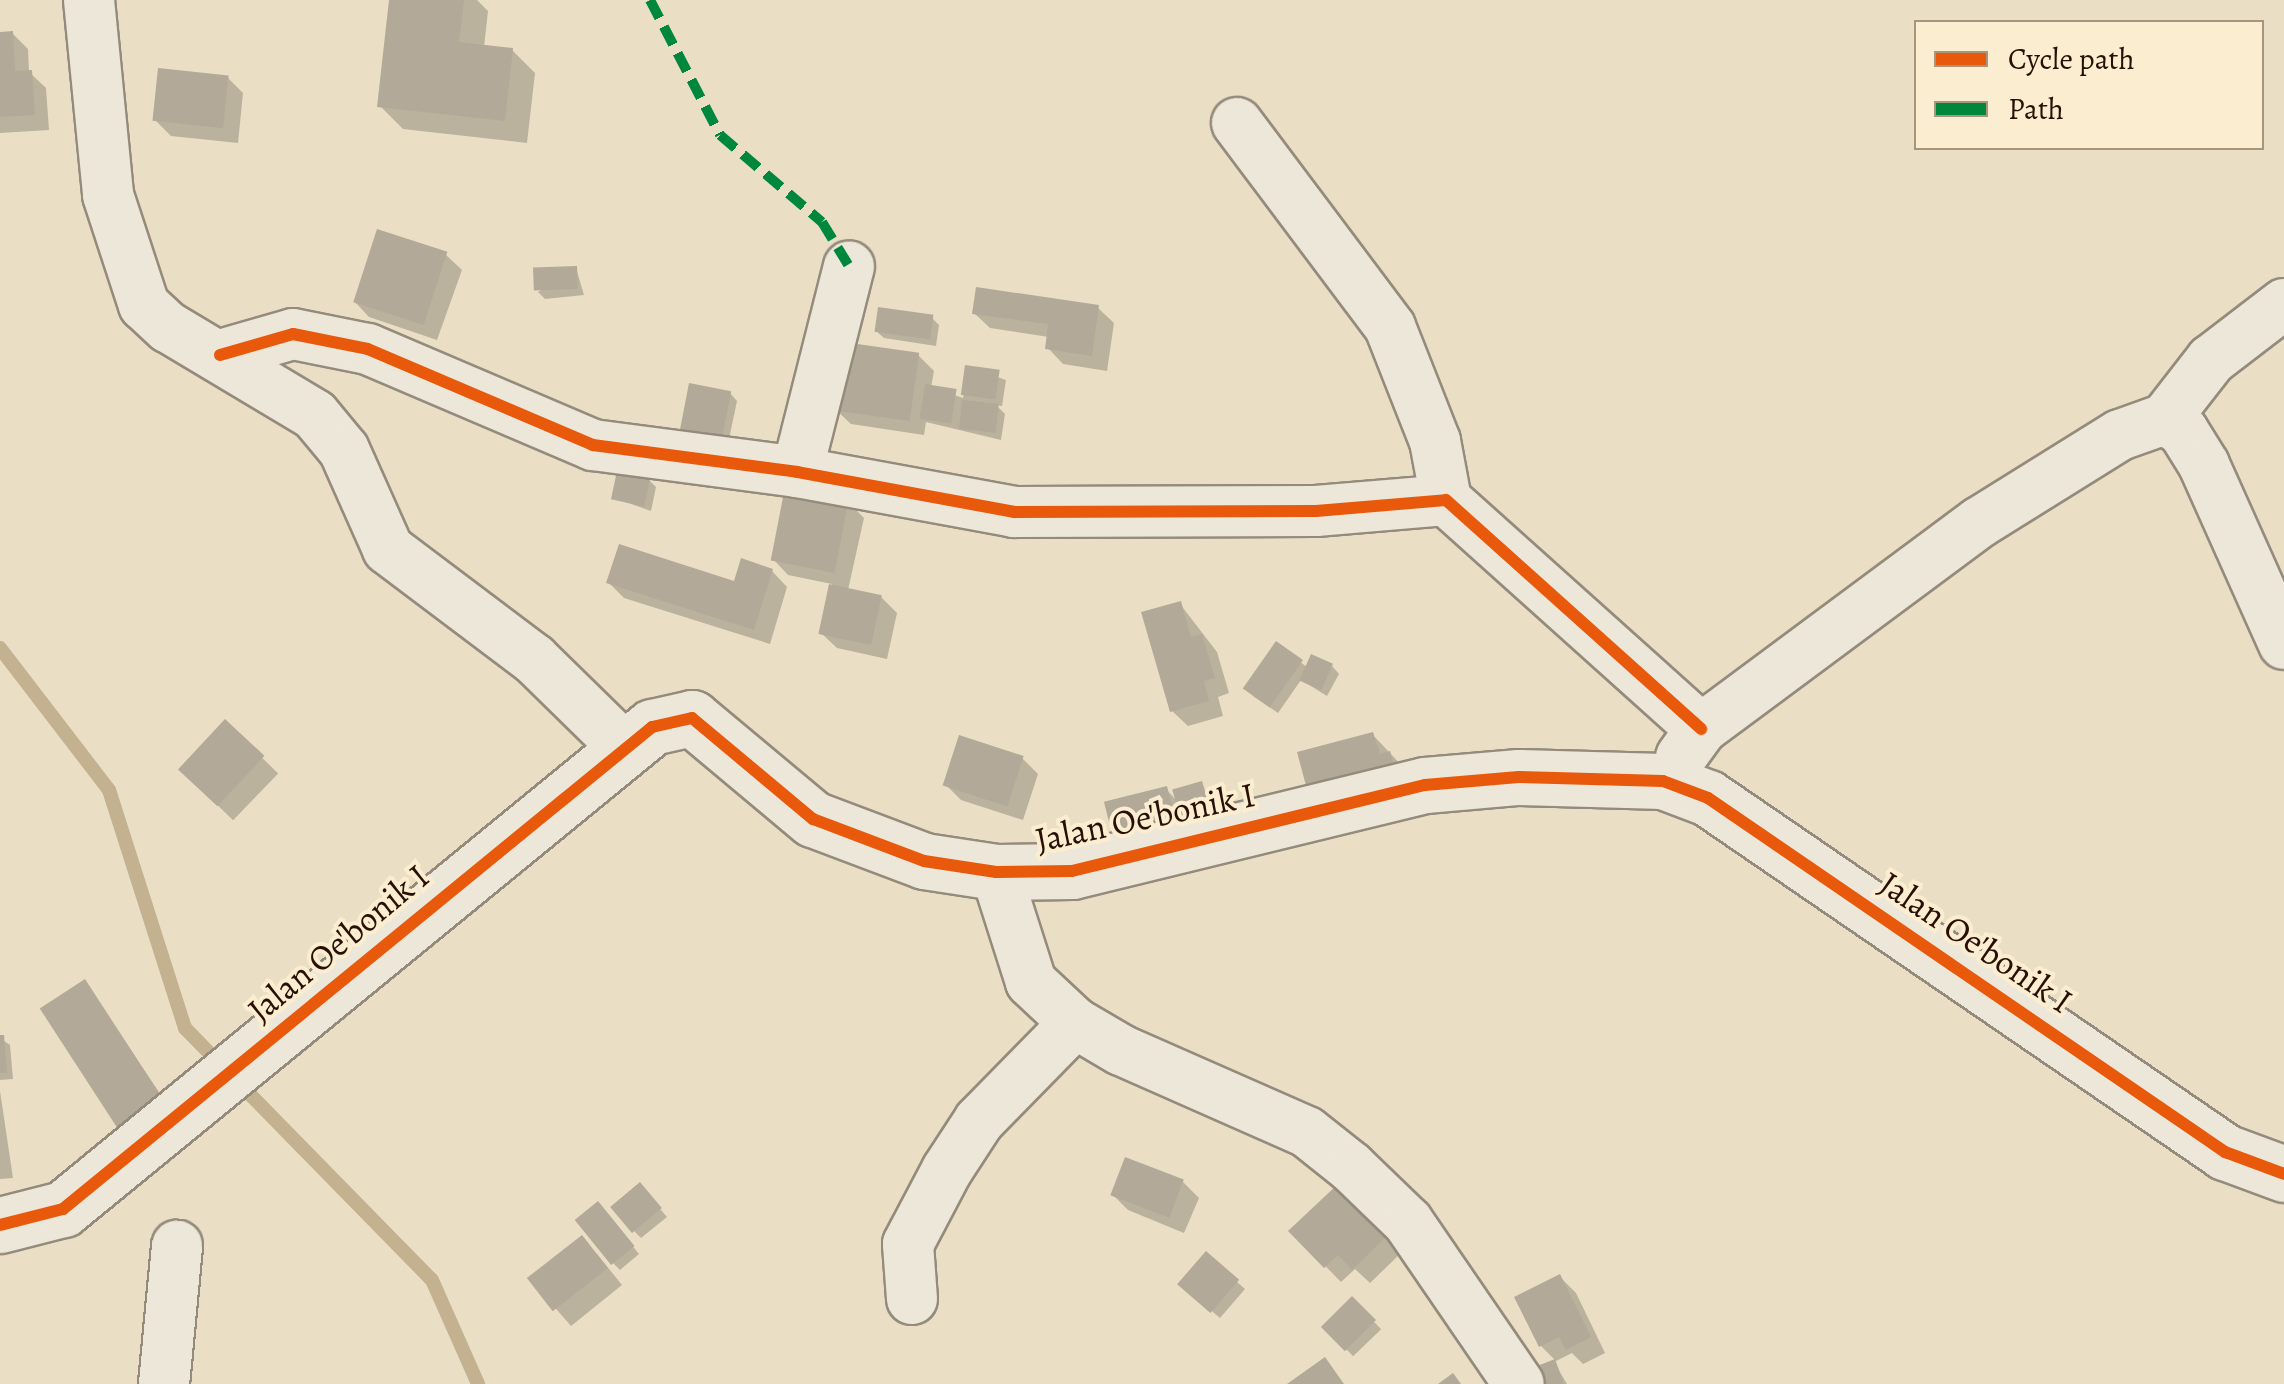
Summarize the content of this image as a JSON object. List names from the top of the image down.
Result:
{
  "streets": {
    "street": ["Jalan Oe'bonik I"]
  },
  "legend": ["Cycle path", "Path"]
}
